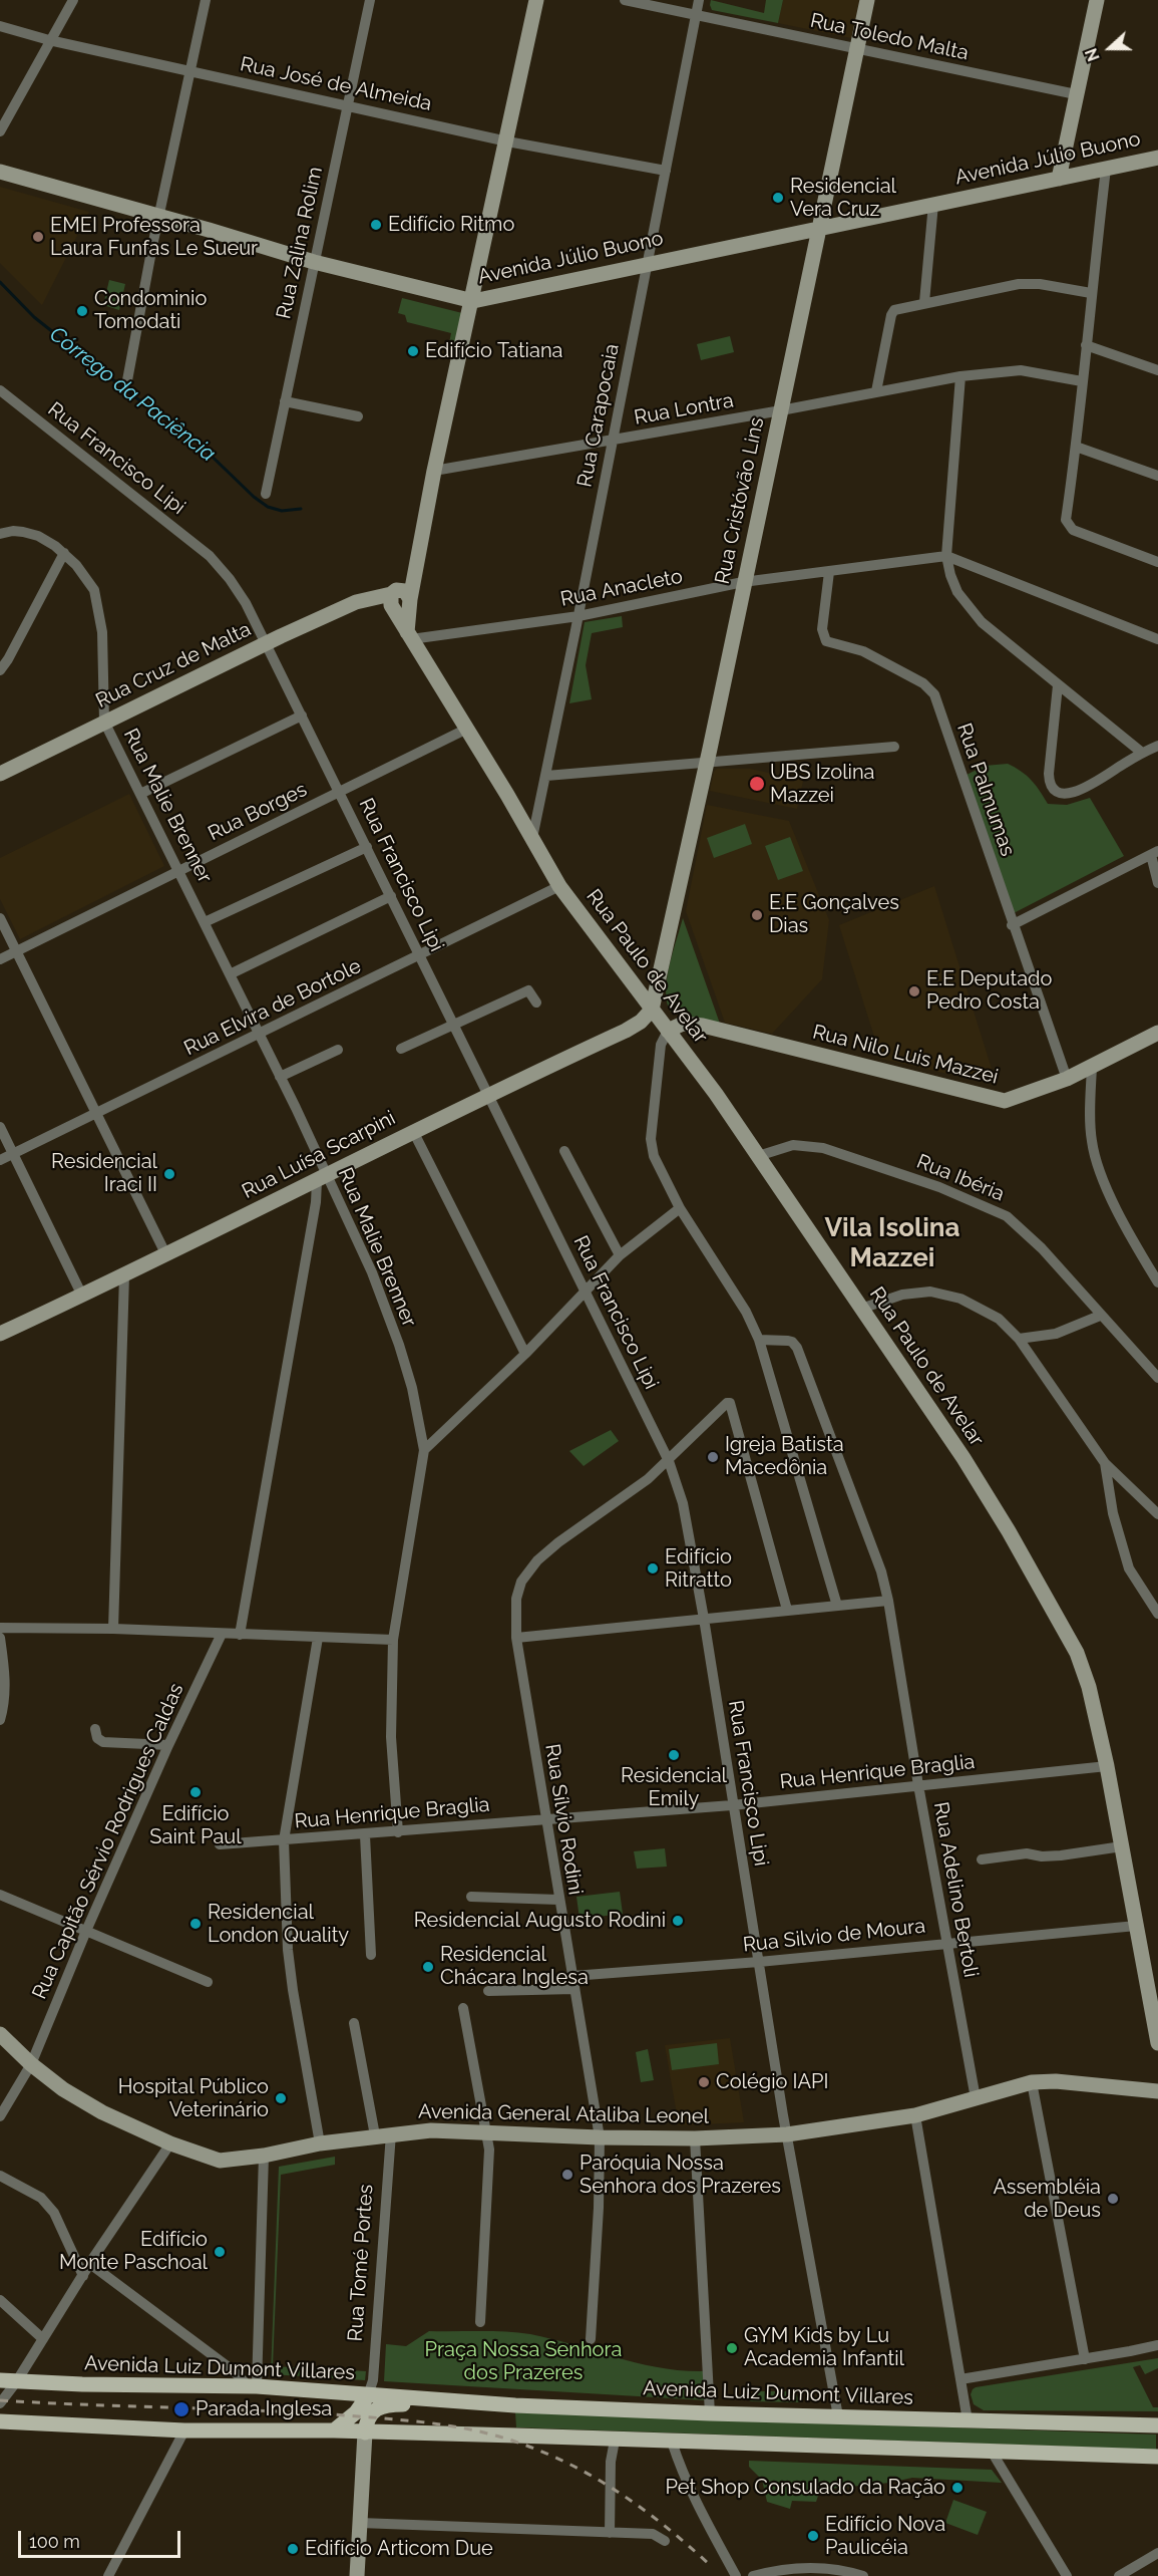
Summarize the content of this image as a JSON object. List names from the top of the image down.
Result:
{
  "streets": {
    "main road": ["Avenida Luiz Dumont Villares"],
    "street": [
      "Rua Toledo Malta",
      "Rua José de Almeida",
      "Avenida Júlio Buono",
      "Rua Zalina Rolim",
      "Rua Lontra",
      "Rua Carapocaia",
      "Rua Francisco Lipi",
      "Rua Cristóvão Lins",
      "Rua Anacleto",
      "Rua Cruz de Malta",
      "Rua Palmumas",
      "Rua Malie Brenner",
      "Rua Borges",
      "Rua Paulo de Avelar",
      "Rua Elvira de Bortole",
      "Rua Nilo Luis Mazzei",
      "Rua Luísa Scarpini",
      "Rua Ibéria",
      "Rua Henrique Braglia",
      "Rua Sílvio Rodini",
      "Rua Capitão Sérvio Rodrigues Caldas",
      "Rua Adelino Bertoli",
      "Rua Silvio de Moura",
      "Avenida General Ataliba Leonel",
      "Rua Tomé Portes"
    ]
  },
  "crossings": [
    ["Rua Toledo Malta", "Rua Carapocaia"],
    ["Rua Toledo Malta", "Rua Cristóvão Lins"],
    ["Rua José de Almeida", "Rua Zalina Rolim"],
    ["Rua José de Almeida", "Rua Carapocaia"],
    ["Avenida Júlio Buono", "Rua Zalina Rolim"],
    ["Avenida Júlio Buono", "Rua Carapocaia"],
    ["Avenida Júlio Buono", "Rua Cristóvão Lins"],
    ["Rua Lontra", "Rua Carapocaia"],
    ["Rua Lontra", "Rua Cristóvão Lins"],
    ["Rua Carapocaia", "Rua Anacleto"],
    ["Rua Carapocaia", "Rua Paulo de Avelar"],
    ["Rua Francisco Lipi", "Rua Cruz de Malta"],
    ["Rua Francisco Lipi", "Rua Borges"],
    ["Rua Francisco Lipi", "Rua Elvira de Bortole"],
    ["Rua Francisco Lipi", "Rua Luísa Scarpini"],
    ["Rua Francisco Lipi", "Rua Henrique Braglia"],
    ["Rua Francisco Lipi", "Rua Sílvio Rodini"],
    ["Rua Francisco Lipi", "Rua Silvio de Moura"],
    ["Rua Francisco Lipi", "Avenida General Ataliba Leonel"],
    ["Rua Francisco Lipi", "Avenida Luiz Dumont Villares"],
    ["Rua Cristóvão Lins", "Rua Anacleto"],
    ["Rua Cristóvão Lins", "Rua Paulo de Avelar"],
    ["Rua Cristóvão Lins", "Rua Luísa Scarpini"],
    ["Rua Anacleto", "Rua Palmumas"],
    ["Rua Anacleto", "Rua Paulo de Avelar"],
    ["Rua Cruz de Malta", "Rua Malie Brenner"],
    ["Rua Cruz de Malta", "Rua Paulo de Avelar"],
    ["Rua Palmumas", "Rua Nilo Luis Mazzei"],
    ["Rua Malie Brenner", "Rua Borges"],
    ["Rua Malie Brenner", "Rua Elvira de Bortole"],
    ["Rua Malie Brenner", "Rua Luísa Scarpini"],
    ["Rua Malie Brenner", "Rua Henrique Braglia"],
    ["Rua Borges", "Rua Paulo de Avelar"],
    ["Rua Paulo de Avelar", "Rua Elvira de Bortole"],
    ["Rua Paulo de Avelar", "Rua Nilo Luis Mazzei"],
    ["Rua Paulo de Avelar", "Rua Luísa Scarpini"],
    ["Rua Paulo de Avelar", "Rua Ibéria"],
    ["Rua Paulo de Avelar", "Rua Henrique Braglia"],
    ["Rua Paulo de Avelar", "Rua Silvio de Moura"],
    ["Rua Henrique Braglia", "Rua Sílvio Rodini"],
    ["Rua Henrique Braglia", "Rua Adelino Bertoli"],
    ["Rua Sílvio Rodini", "Rua Silvio de Moura"],
    ["Rua Sílvio Rodini", "Avenida General Ataliba Leonel"],
    ["Rua Capitão Sérvio Rodrigues Caldas", "Avenida General Ataliba Leonel"],
    ["Rua Adelino Bertoli", "Rua Silvio de Moura"],
    ["Rua Adelino Bertoli", "Avenida General Ataliba Leonel"],
    ["Avenida General Ataliba Leonel", "Rua Tomé Portes"],
    ["Rua Tomé Portes", "Avenida Luiz Dumont Villares"]
  ],
  "districts": ["Vila Isolina Mazzei"],
  "water": ["Córrego da Paciência"],
  "parks": ["Praça Nossa Senhora dos Prazeres"],
  "places": [
    "Residencial Vera Cruz",
    "Edifício Ritmo",
    "EMEI Professora Laura Funfas Le Sueur",
    "Condominio Tomodati",
    "Edifício Tatiana",
    "UBS Izolina Mazzei",
    "E.E Gonçalves Dias",
    "E.E Deputado Pedro Costa",
    "Residencial Iraci II",
    "Igreja Batista Macedônia",
    "Edifício Ritratto",
    "Residencial Emily",
    "Edifício Saint Paul",
    "Residencial Augusto Rodini",
    "Residencial London Quality",
    "Residencial Chácara Inglesa",
    "Colégio IAPI",
    "Hospital Público Veterinário",
    "Paróquia Nossa Senhora dos Prazeres",
    "Assembléia de Deus",
    "Edifício Monte Paschoal",
    "GYM Kids by Lu Academia Infantil",
    "Parada Inglesa",
    "Pet Shop Consulado da Ração",
    "Edifício Nova Paulicéia",
    "Edifício Articom Due"
  ],
  "scale_bar": "100 m",
  "north": "left"
}
